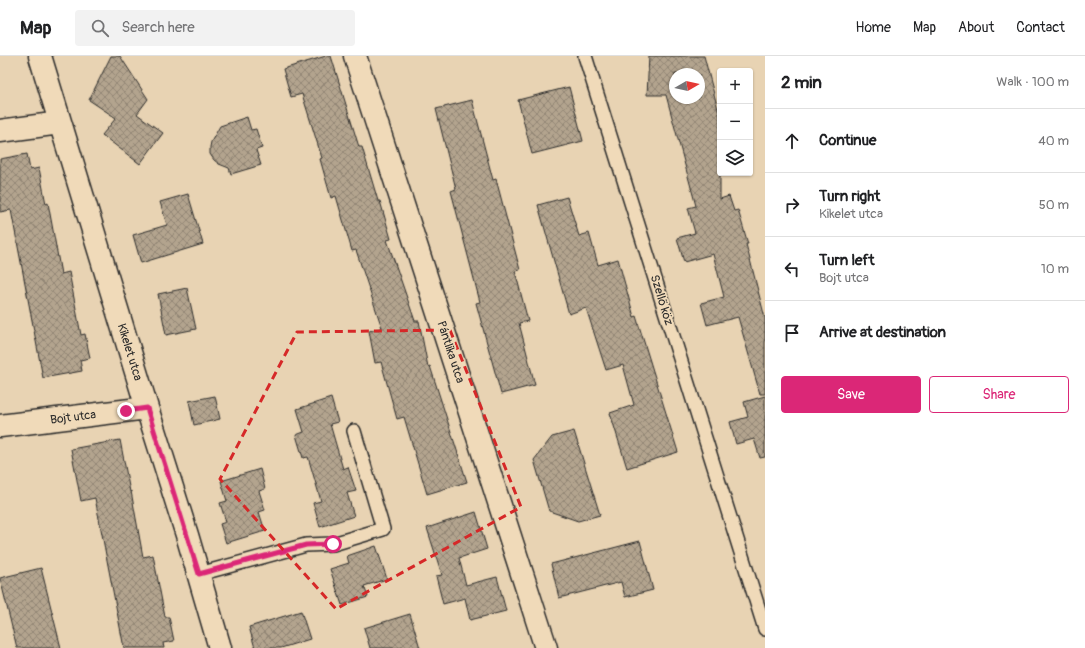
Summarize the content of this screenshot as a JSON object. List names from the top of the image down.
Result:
{
  "streets": {
    "street": ["Kikelet utca", "Pántlika utca", "Bojt utca"],
    "lane": ["Szellő köz"]
  },
  "crossings": [
    ["Kikelet utca", "Bojt utca"]
  ],
  "north": "right",
  "page": {
    "header": "Map",
    "search": "Search here",
    "nav": [
      "Home",
      "Map",
      "About",
      "Contact"
    ],
    "heading": ["2 min", "Walk · 100 m"],
    "map_buttons": ["+", "−"],
    "list": [
      ["Continue", "40 m"],
      ["Turn right", "Kikelet utca", "50 m"],
      ["Turn left", "Bojt utca", "10 m"],
      "Arrive at destination"
    ],
    "buttons": ["Save", "Share"]
  }
}
